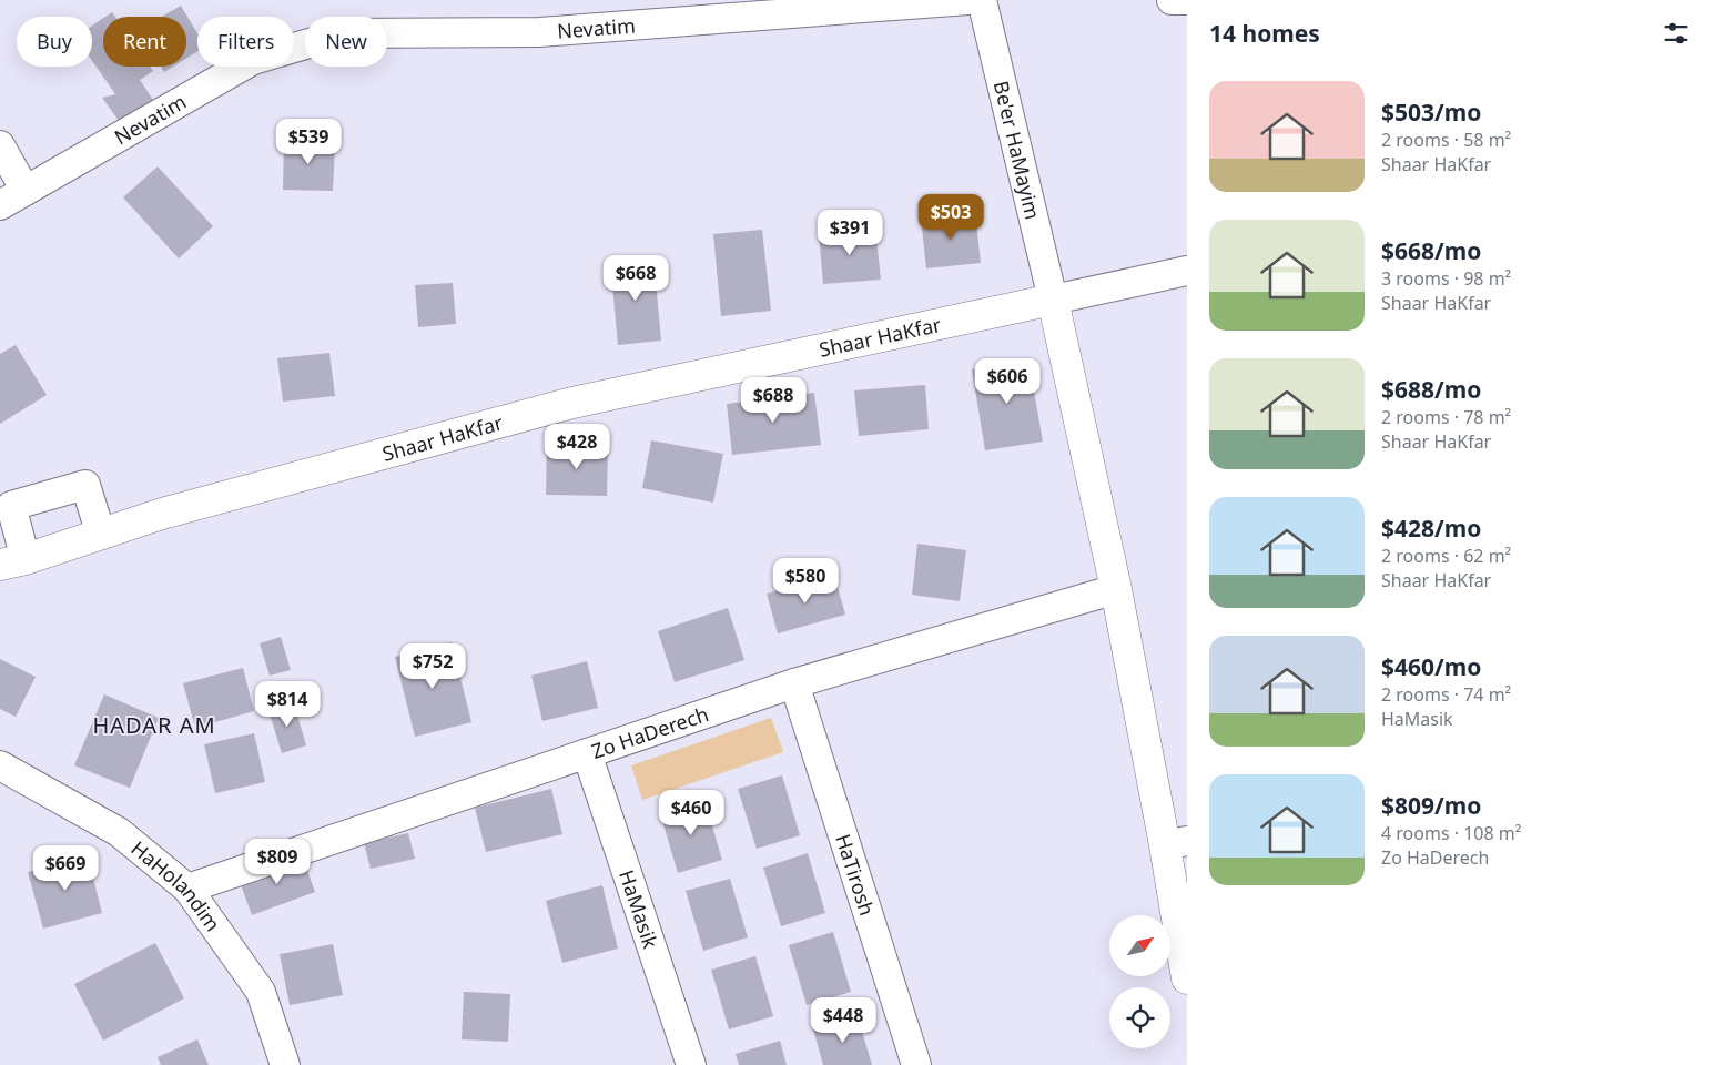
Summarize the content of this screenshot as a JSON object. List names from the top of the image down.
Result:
{
  "streets": {
    "main road": ["Shaar HaKfar"],
    "street": [
      "Nevatim",
      "Be'er HaMayim",
      "Zo HaDerech",
      "HaTirosh",
      "HaHolandim",
      "HaMasik"
    ]
  },
  "crossings": [
    ["Be'er HaMayim", "Shaar HaKfar"],
    ["Zo HaDerech", "HaTirosh"],
    ["Zo HaDerech", "HaHolandim"],
    ["Zo HaDerech", "HaMasik"]
  ],
  "districts": ["HADAR AM"],
  "north": "top right",
  "page": {
    "heading": "14 homes",
    "chip": [
      "Buy",
      "Rent",
      "Filters",
      "New"
    ],
    "list": [
      {
        "name": "$503/mo",
        "note": "2 rooms · 58 m² · Shaar HaKfar"
      },
      {
        "name": "$668/mo",
        "note": "3 rooms · 98 m² · Shaar HaKfar"
      },
      {
        "name": "$688/mo",
        "note": "2 rooms · 78 m² · Shaar HaKfar"
      },
      {
        "name": "$428/mo",
        "note": "2 rooms · 62 m² · Shaar HaKfar"
      },
      {
        "name": "$460/mo",
        "note": "2 rooms · 74 m² · HaMasik"
      },
      {
        "name": "$809/mo",
        "note": "4 rooms · 108 m² · Zo HaDerech"
      }
    ],
    "price": [
      "$539",
      "$503",
      "$391",
      "$668",
      "$606",
      "$688",
      "$428",
      "$580",
      "$752",
      "$814",
      "$460",
      "$809",
      "$669",
      "$448"
    ]
  }
}
